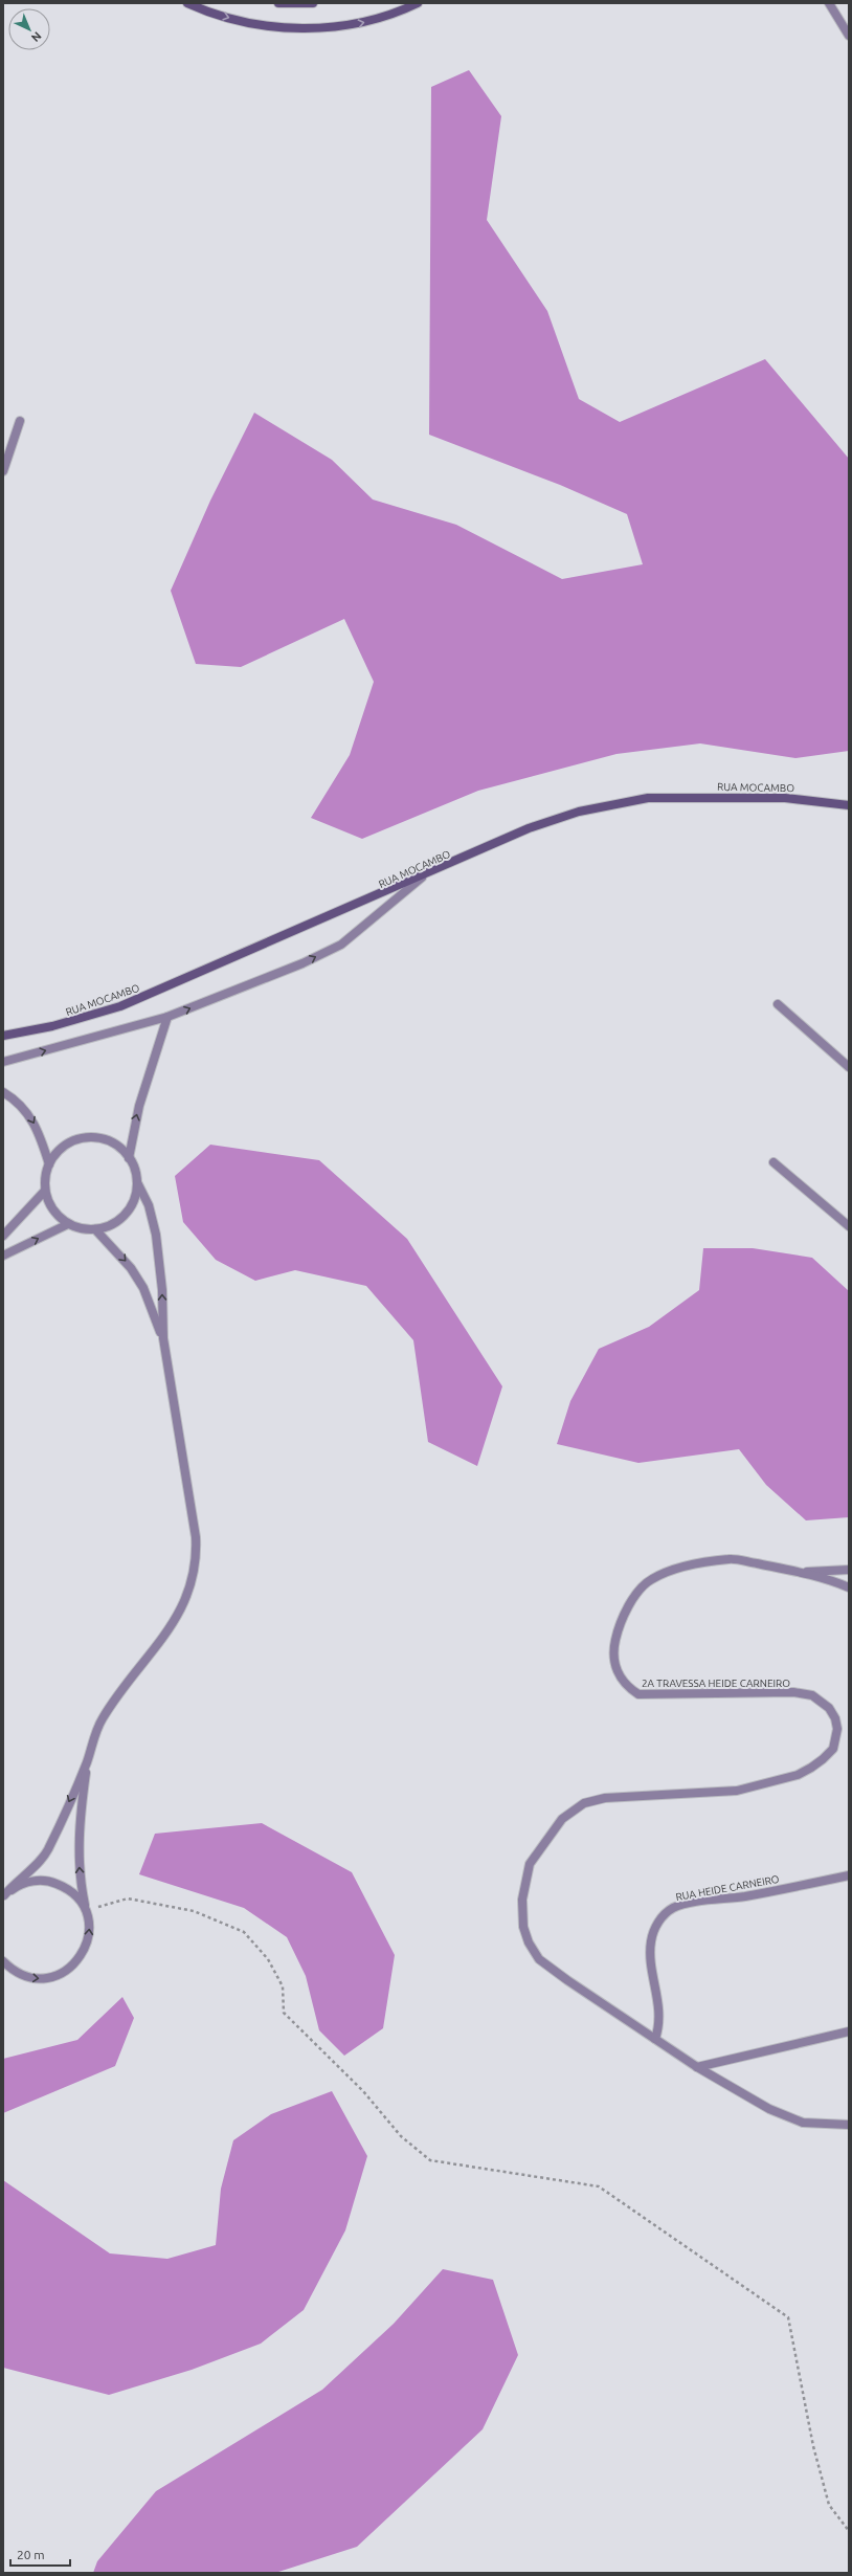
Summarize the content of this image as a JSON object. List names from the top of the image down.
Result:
{
  "streets": {
    "main road": ["RUA MOCAMBO"],
    "street": ["2A TRAVESSA HEIDE CARNEIRO", "RUA HEIDE CARNEIRO"]
  },
  "crossings": [
    ["2A TRAVESSA HEIDE CARNEIRO", "RUA HEIDE CARNEIRO"]
  ],
  "scale_bar": "20 m",
  "north": "bottom right"
}
